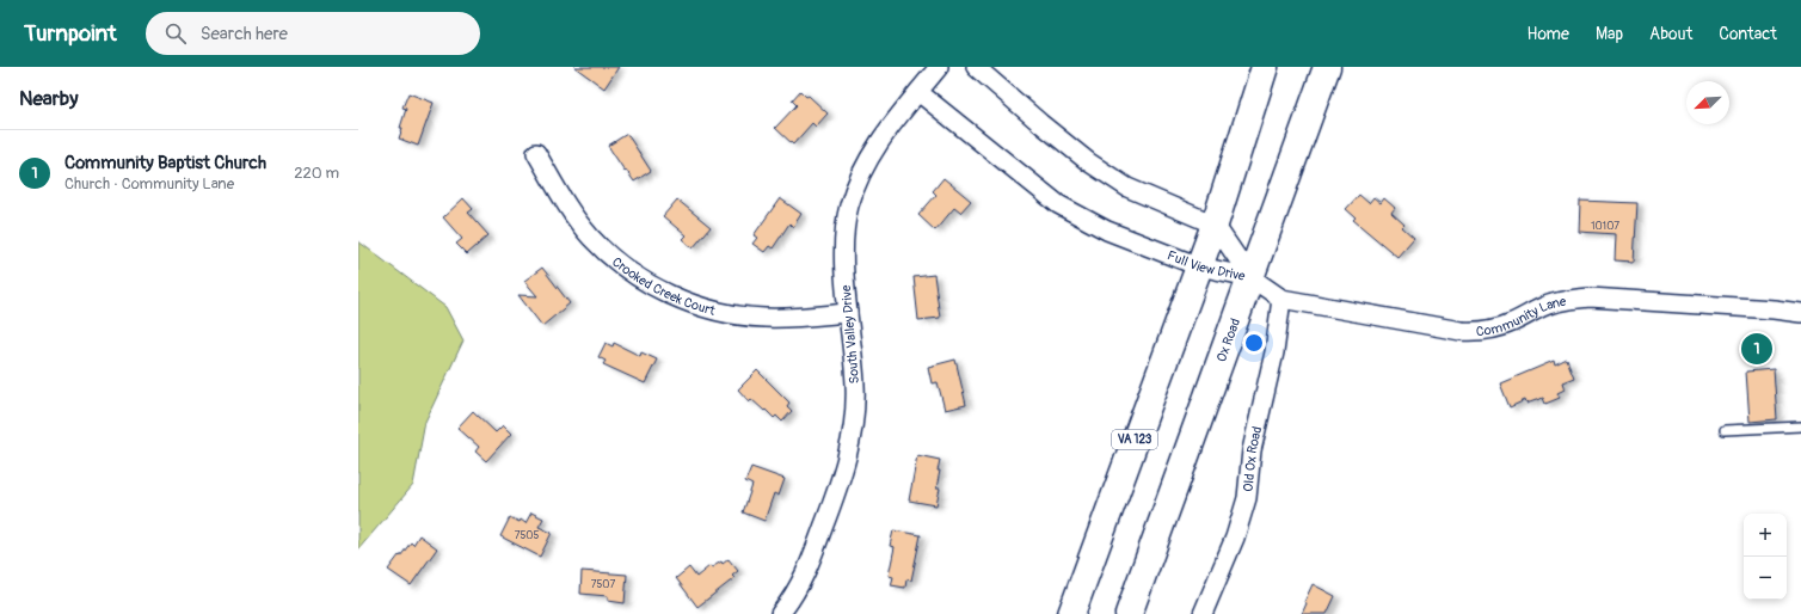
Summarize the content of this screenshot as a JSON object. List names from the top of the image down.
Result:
{
  "streets": {
    "highway": ["Ox Road", "VA 123"],
    "street": [
      "Full View Drive",
      "Crooked Creek Court",
      "Community Lane",
      "South Valley Drive",
      "Old Ox Road"
    ]
  },
  "crossings": [
    ["Full View Drive", "Community Lane"],
    ["Full View Drive", "South Valley Drive"],
    ["Full View Drive", "Ox Road"],
    ["Full View Drive", "VA 123"],
    ["Crooked Creek Court", "South Valley Drive"],
    ["Community Lane", "Ox Road"],
    ["Community Lane", "Old Ox Road"]
  ],
  "house_numbers": ["10107", "7505", "7507"],
  "north": "bottom left",
  "page": {
    "header": "Turnpoint",
    "search": "Search here",
    "nav": [
      "Home",
      "Map",
      "About",
      "Contact"
    ],
    "heading": "Nearby",
    "list": [
      {
        "mark": "1",
        "name": "Community Baptist Church",
        "note": "Church · Community Lane",
        "value": "220 m"
      }
    ],
    "pins": "1",
    "map_buttons": ["+", "−"]
  }
}
